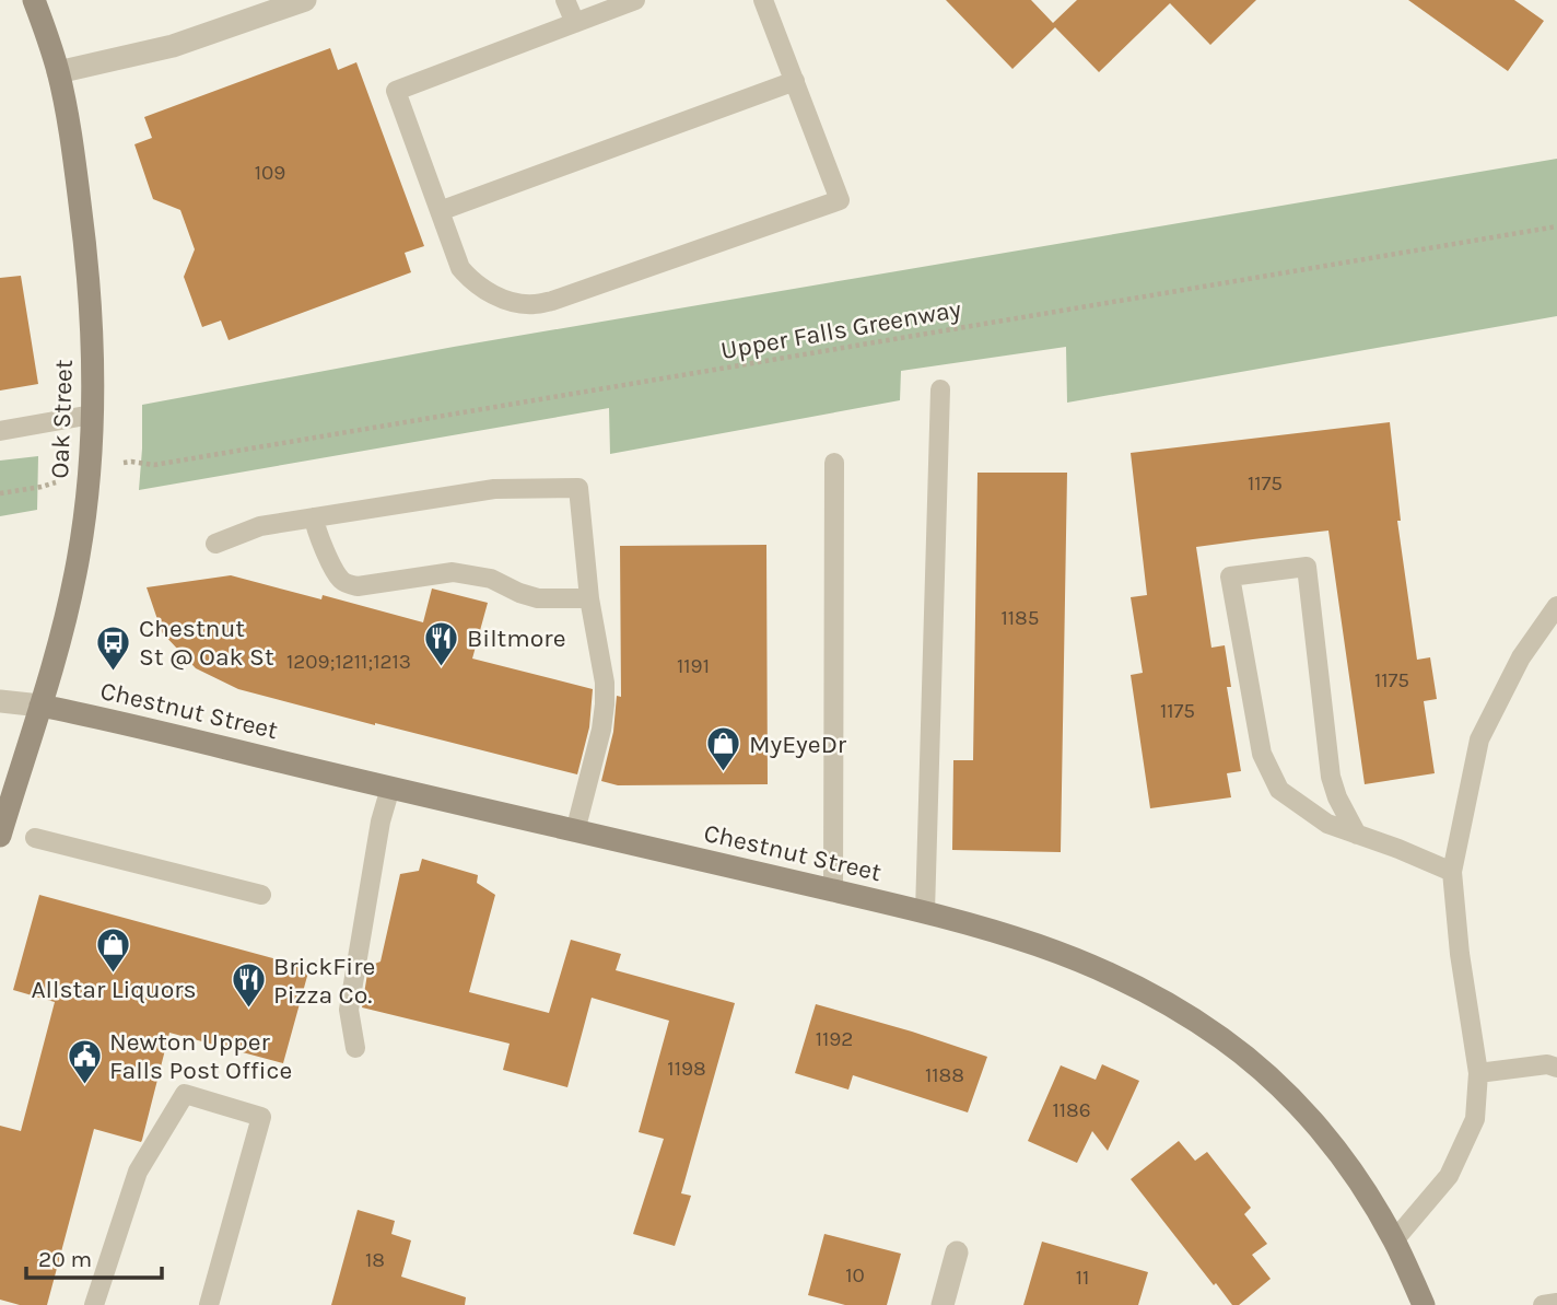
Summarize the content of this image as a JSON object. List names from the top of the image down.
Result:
{
  "streets": {
    "street": ["Oak Street", "Chestnut Street"],
    "path": ["Upper Falls Greenway"]
  },
  "crossings": [
    ["Oak Street", "Chestnut Street"]
  ],
  "places": {
    "restaurant": ["Biltmore", "BrickFire Pizza Co."],
    "bus stop": ["Chestnut St @ Oak St"],
    "shop": ["MyEyeDr", "Allstar Liquors"],
    "public building": ["Newton Upper Falls Post Office"]
  },
  "house_numbers": [
    "109",
    "1175",
    "1185",
    "1209;1211;1213",
    "1191",
    "1175",
    "1175",
    "1192",
    "1198",
    "1188",
    "1186",
    "18",
    "10",
    "11"
  ],
  "scale_bar": "20 m"
}
